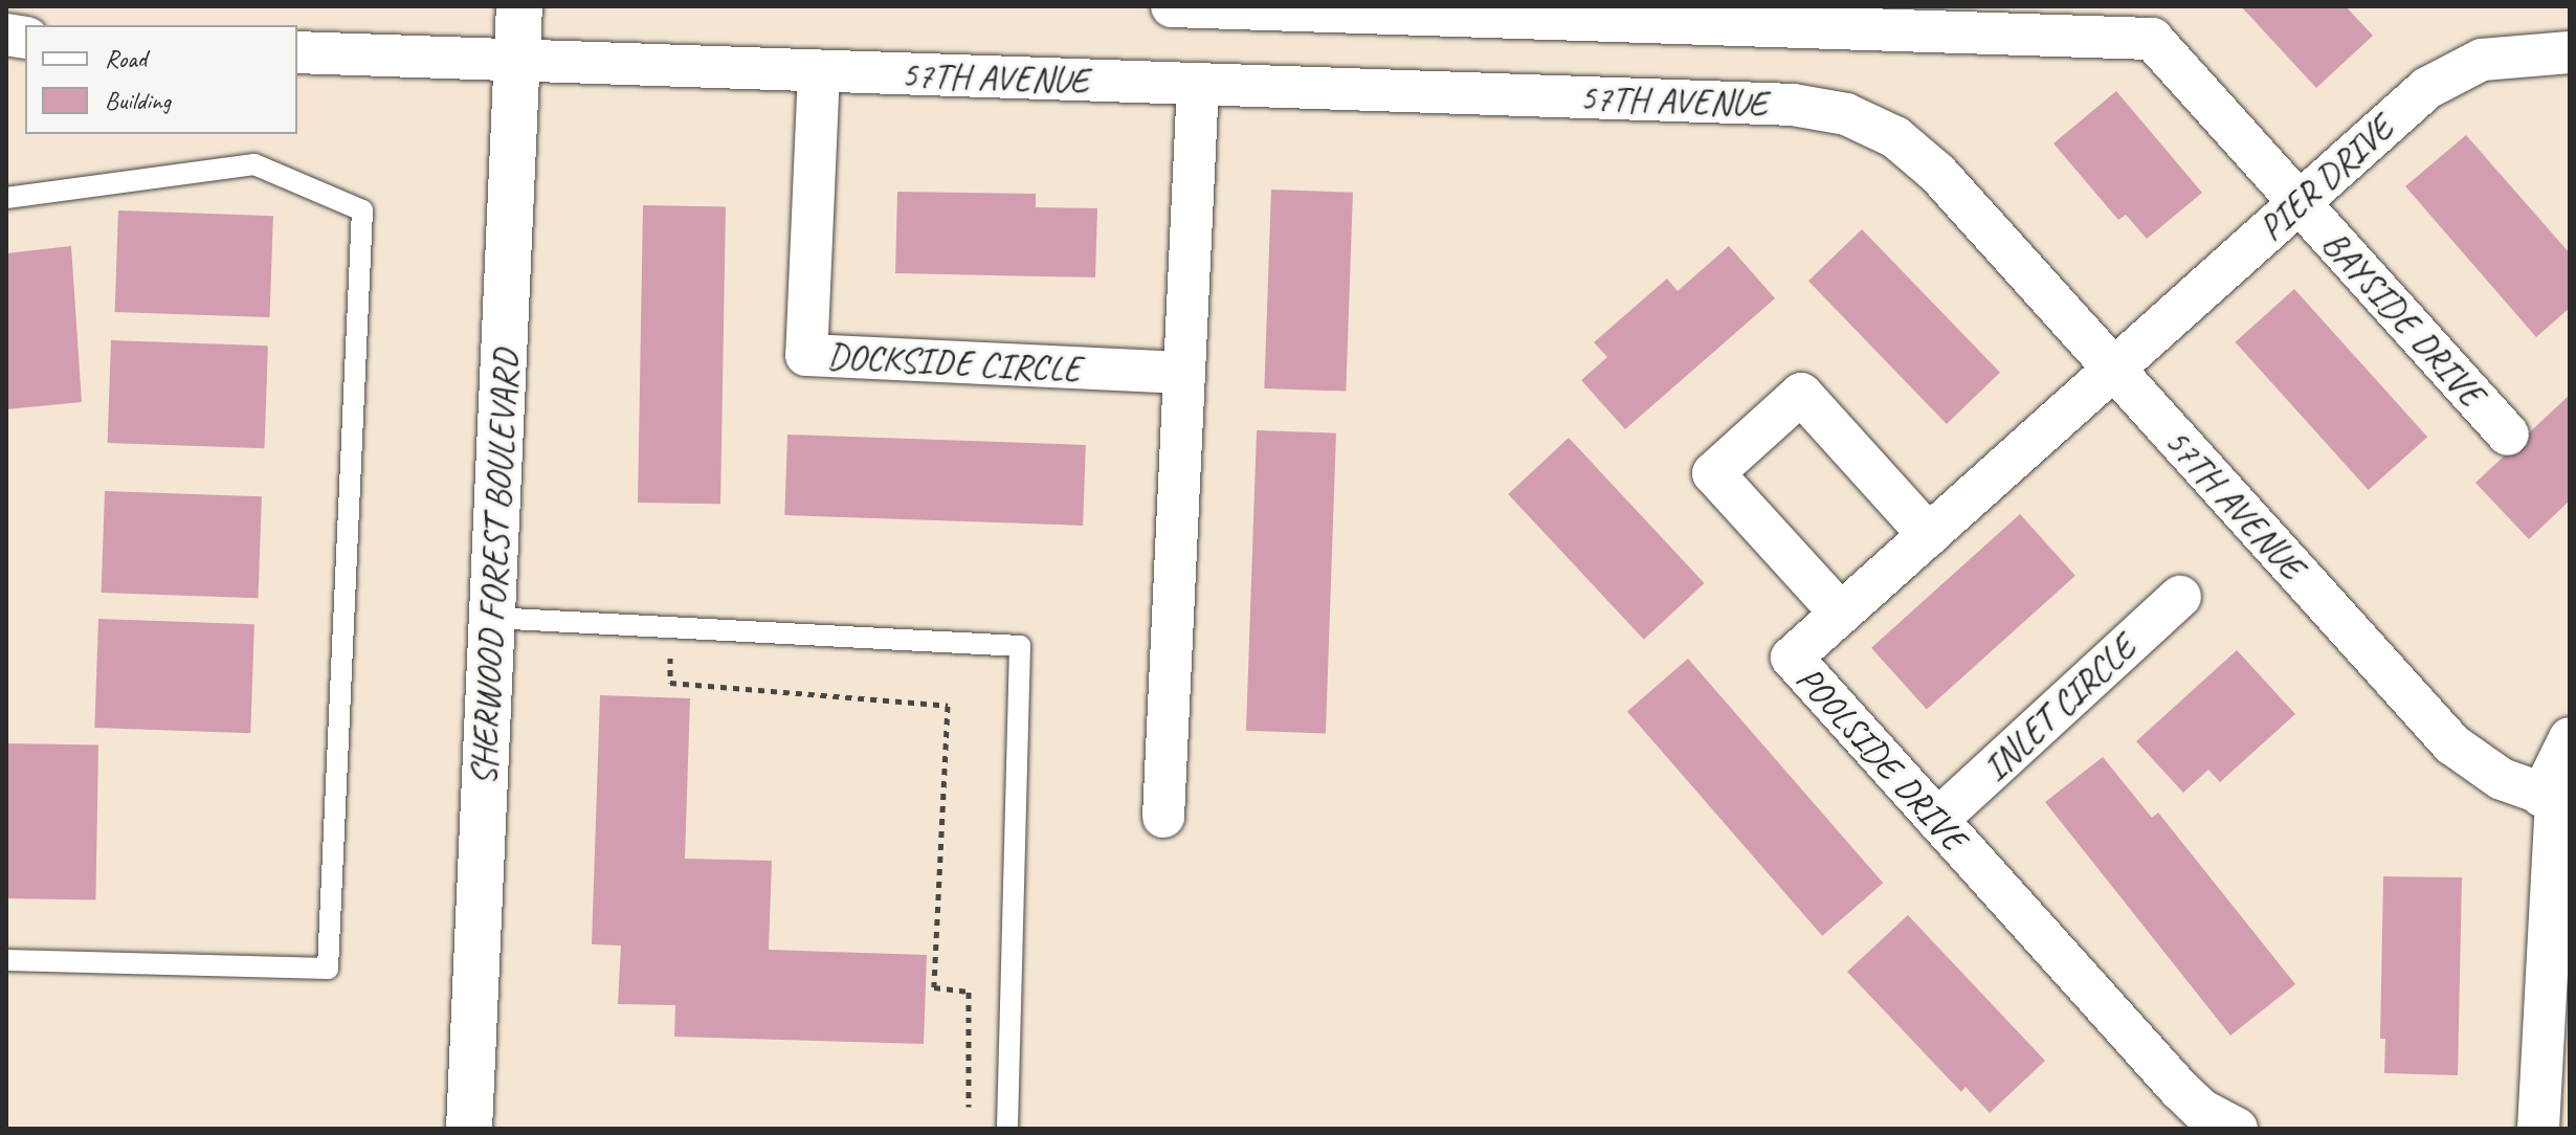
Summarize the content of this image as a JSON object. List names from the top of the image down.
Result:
{
  "streets": {
    "street": [
      "57TH AVENUE",
      "PIER DRIVE",
      "BAYSIDE DRIVE",
      "DOCKSIDE CIRCLE",
      "SHERWOOD FOREST BOULEVARD",
      "INLET CIRCLE",
      "POOLSIDE DRIVE"
    ]
  },
  "crossings": [
    ["57TH AVENUE", "PIER DRIVE"],
    ["57TH AVENUE", "DOCKSIDE CIRCLE"],
    ["57TH AVENUE", "SHERWOOD FOREST BOULEVARD"],
    ["57TH AVENUE", "POOLSIDE DRIVE"],
    ["PIER DRIVE", "BAYSIDE DRIVE"],
    ["PIER DRIVE", "POOLSIDE DRIVE"],
    ["INLET CIRCLE", "POOLSIDE DRIVE"]
  ],
  "legend": ["Road", "Building"]
}
